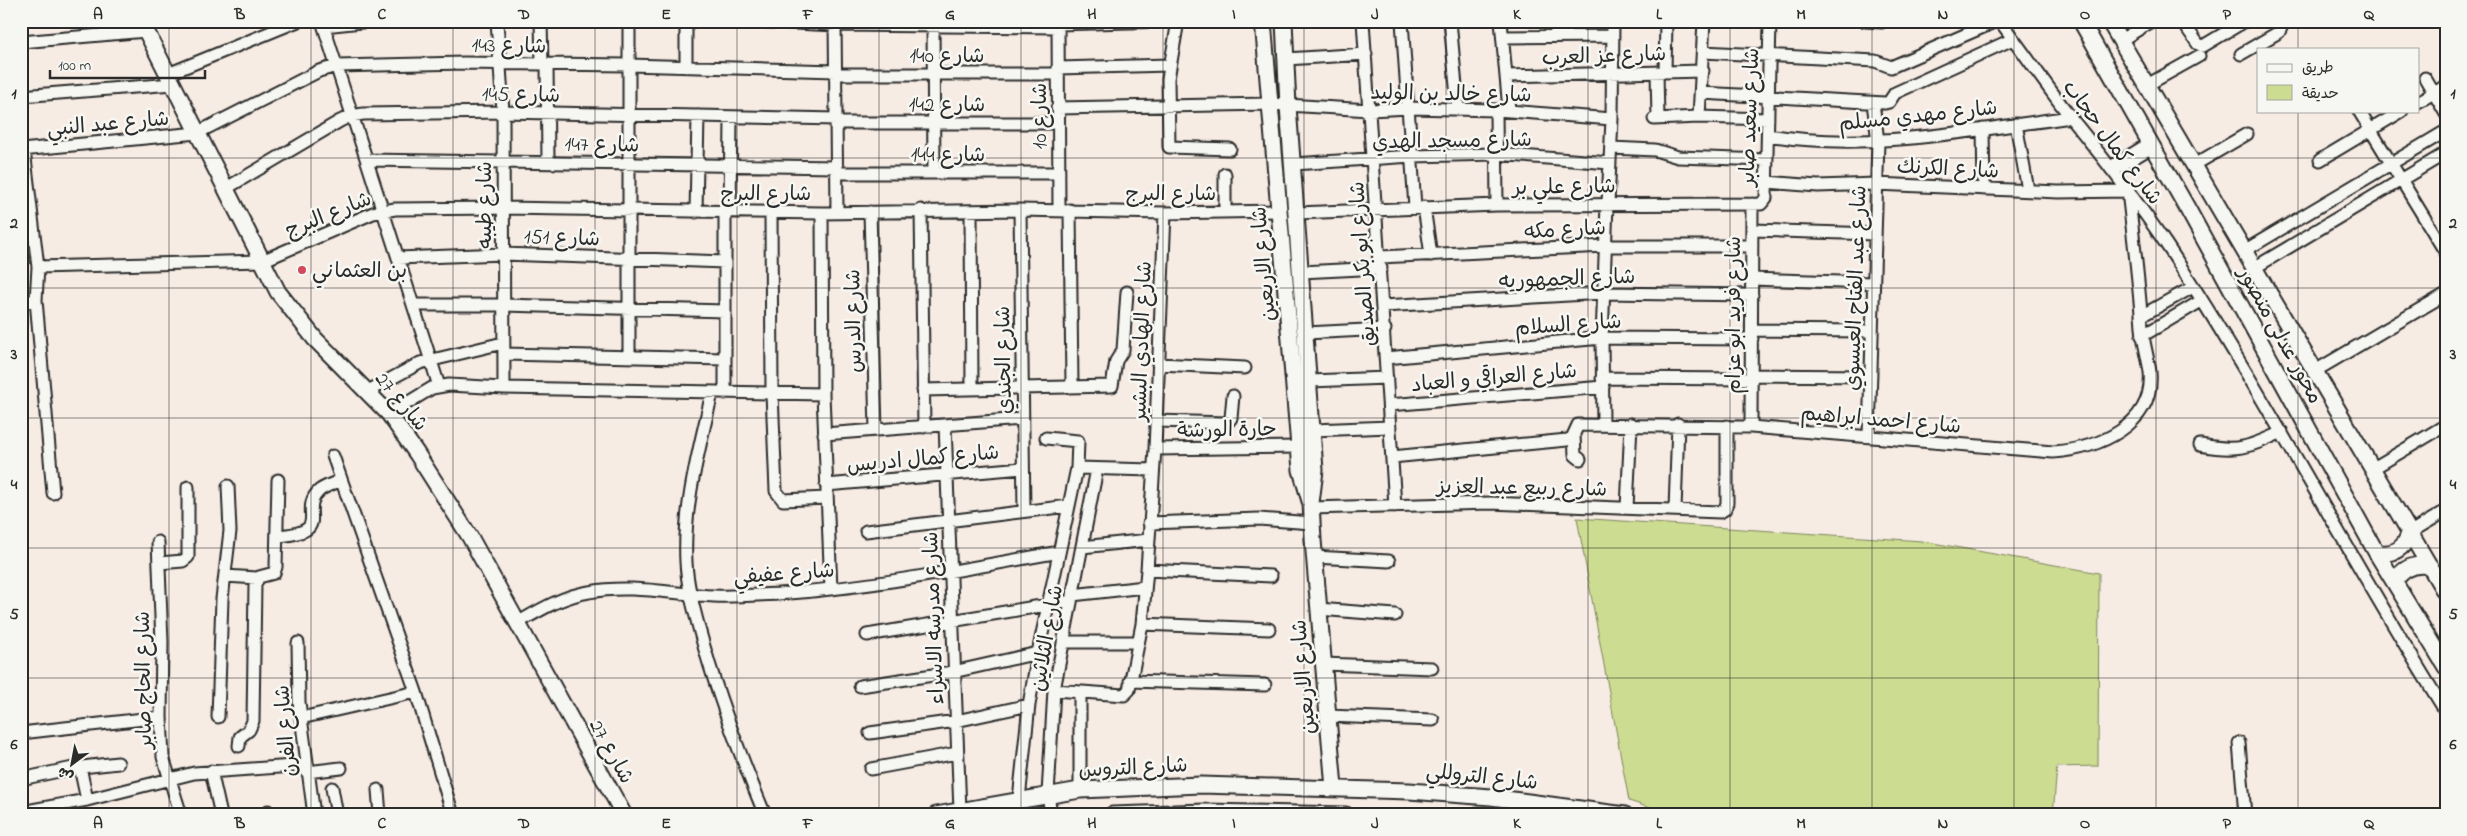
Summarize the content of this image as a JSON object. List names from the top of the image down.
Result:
{
  "streets": {
    "street": [
      "شارع 143",
      "شارع 140",
      "شارع عز العرب",
      "شارع خالد بن الوليد",
      "شارع 145",
      "شارع 142",
      "شارع مهدي مسلم",
      "شارع 10",
      "شارع سعيد صابر",
      "شارع عبد النبي",
      "شارع مسجد الهدي",
      "شارع كمال حجاب",
      "شارع 147",
      "شارع 144",
      "شارع الكرنك",
      "شارع علي بر",
      "شارع البرج",
      "شارع طيبه",
      "شارع مكه",
      "شارع 151",
      "شارع الاربعين",
      "شارع ابو بكر الصديق",
      "شارع الجمهوريه",
      "شارع عبد الفتاح العيسوي",
      "شارع فريد ابو عزام",
      "شارع الدرس",
      "شارع السلام",
      "محور عدلى منصور",
      "شارع الهادي البشير",
      "شارع الجندي",
      "شارع العراقي و العباد",
      "شارع 27",
      "شارع احمد ابراهيم",
      "حارة الورشة",
      "شارع كمال ادريس",
      "شارع ربيع عبد العزيز",
      "شارع عفيفي",
      "شارع مدرسه الاسراء",
      "شارع الثلاثين",
      "شارع الحاج صابر",
      "شارع الفرن",
      "شارع التروس",
      "شارع التروللي"
    ]
  },
  "crossings": [
    ["شارع 143", "شارع 140"],
    ["شارع 143", "شارع عبد النبي"],
    ["شارع 143", "شارع طيبه"],
    ["شارع 143", "شارع 27"],
    ["شارع 140", "شارع 10"],
    ["شارع خالد بن الوليد", "شارع 10"],
    ["شارع خالد بن الوليد", "شارع الاربعين"],
    ["شارع خالد بن الوليد", "شارع ابو بكر الصديق"],
    ["شارع 145", "شارع 142"],
    ["شارع 145", "شارع طيبه"],
    ["شارع 145", "شارع 27"],
    ["شارع 142", "شارع 10"],
    ["شارع مهدي مسلم", "شارع سعيد صابر"],
    ["شارع مهدي مسلم", "شارع كمال حجاب"],
    ["شارع مهدي مسلم", "شارع عبد الفتاح العيسوي"],
    ["شارع 10", "شارع 144"],
    ["شارع 10", "شارع البرج"],
    ["شارع سعيد صابر", "شارع الكرنك"],
    ["شارع سعيد صابر", "شارع علي بر"],
    ["شارع سعيد صابر", "شارع فريد ابو عزام"],
    ["شارع عبد النبي", "شارع 27"],
    ["شارع مسجد الهدي", "شارع الاربعين"],
    ["شارع مسجد الهدي", "شارع ابو بكر الصديق"],
    ["شارع كمال حجاب", "شارع الكرنك"],
    ["شارع كمال حجاب", "شارع احمد ابراهيم"],
    ["شارع 147", "شارع 144"],
    ["شارع 147", "شارع طيبه"],
    ["شارع الكرنك", "شارع عبد الفتاح العيسوي"],
    ["شارع الكرنك", "شارع احمد ابراهيم"],
    ["شارع علي بر", "شارع الاربعين"],
    ["شارع علي بر", "شارع ابو بكر الصديق"],
    ["شارع علي بر", "شارع فريد ابو عزام"],
    ["شارع البرج", "شارع طيبه"],
    ["شارع البرج", "شارع الاربعين"],
    ["شارع البرج", "شارع الدرس"],
    ["شارع البرج", "شارع الهادي البشير"],
    ["شارع البرج", "شارع الجندي"],
    ["شارع البرج", "شارع 27"],
    ["شارع طيبه", "شارع 151"],
    ["شارع مكه", "شارع الاربعين"],
    ["شارع مكه", "شارع ابو بكر الصديق"],
    ["شارع مكه", "شارع فريد ابو عزام"],
    ["شارع الاربعين", "حارة الورشة"],
    ["شارع الاربعين", "شارع ربيع عبد العزيز"],
    ["شارع الاربعين", "شارع التروس"],
    ["شارع الاربعين", "شارع التروللي"],
    ["شارع ابو بكر الصديق", "شارع الجمهوريه"],
    ["شارع ابو بكر الصديق", "شارع السلام"],
    ["شارع ابو بكر الصديق", "شارع العراقي و العباد"],
    ["شارع ابو بكر الصديق", "شارع احمد ابراهيم"],
    ["شارع ابو بكر الصديق", "شارع ربيع عبد العزيز"],
    ["شارع الجمهوريه", "شارع فريد ابو عزام"],
    ["شارع عبد الفتاح العيسوي", "شارع السلام"],
    ["شارع عبد الفتاح العيسوي", "شارع العراقي و العباد"],
    ["شارع عبد الفتاح العيسوي", "شارع احمد ابراهيم"],
    ["شارع فريد ابو عزام", "شارع السلام"],
    ["شارع فريد ابو عزام", "شارع العراقي و العباد"],
    ["شارع فريد ابو عزام", "شارع احمد ابراهيم"],
    ["شارع الهادي البشير", "حارة الورشة"],
    ["شارع الجندي", "شارع كمال ادريس"],
    ["شارع 27", "شارع عفيفي"],
    ["شارع احمد ابراهيم", "شارع ربيع عبد العزيز"],
    ["شارع كمال ادريس", "شارع مدرسه الاسراء"],
    ["شارع عفيفي", "شارع مدرسه الاسراء"],
    ["شارع عفيفي", "شارع الثلاثين"],
    ["شارع مدرسه الاسراء", "شارع التروس"],
    ["شارع الثلاثين", "شارع التروس"],
    ["شارع التروس", "شارع التروللي"]
  ],
  "places": ["بن العثماني"],
  "legend": ["طريق", "حديقة"],
  "scale_bar": "100 m",
  "north": "bottom left",
  "grid": {
    "columns": [
      "A",
      "B",
      "C",
      "D",
      "E",
      "F",
      "G",
      "H",
      "I",
      "J",
      "K",
      "L",
      "M",
      "N",
      "O",
      "P",
      "Q"
    ],
    "rows": [
      "1",
      "2",
      "3",
      "4",
      "5",
      "6"
    ]
  }
}
